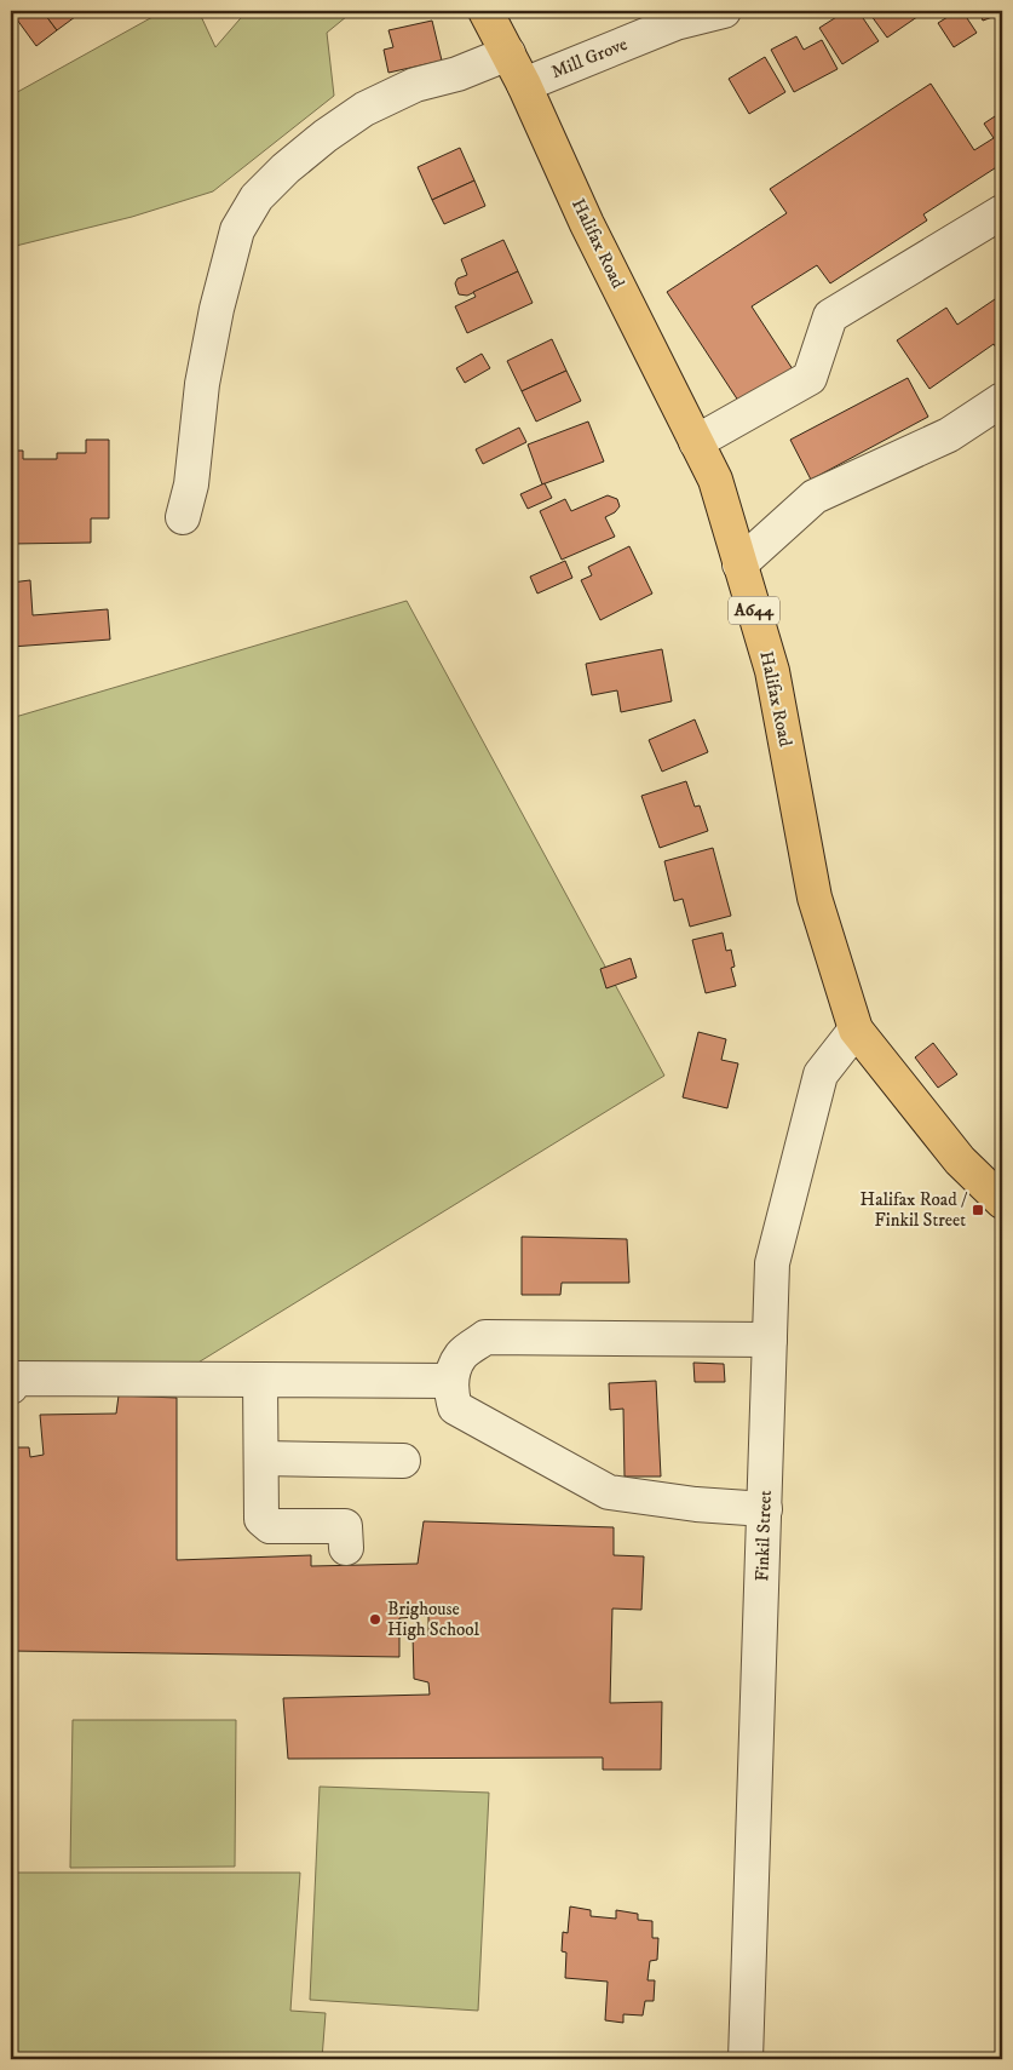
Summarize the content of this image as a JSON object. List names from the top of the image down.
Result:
{
  "streets": {
    "main road": ["Halifax Road", "A644"],
    "street": ["Mill Grove", "Finkil Street"]
  },
  "crossings": [
    ["Mill Grove", "Halifax Road"],
    ["Halifax Road", "Finkil Street"]
  ],
  "places": {
    "transit": ["Halifax Road / Finkil Street"],
    "other": ["Brighouse High School"]
  }
}
